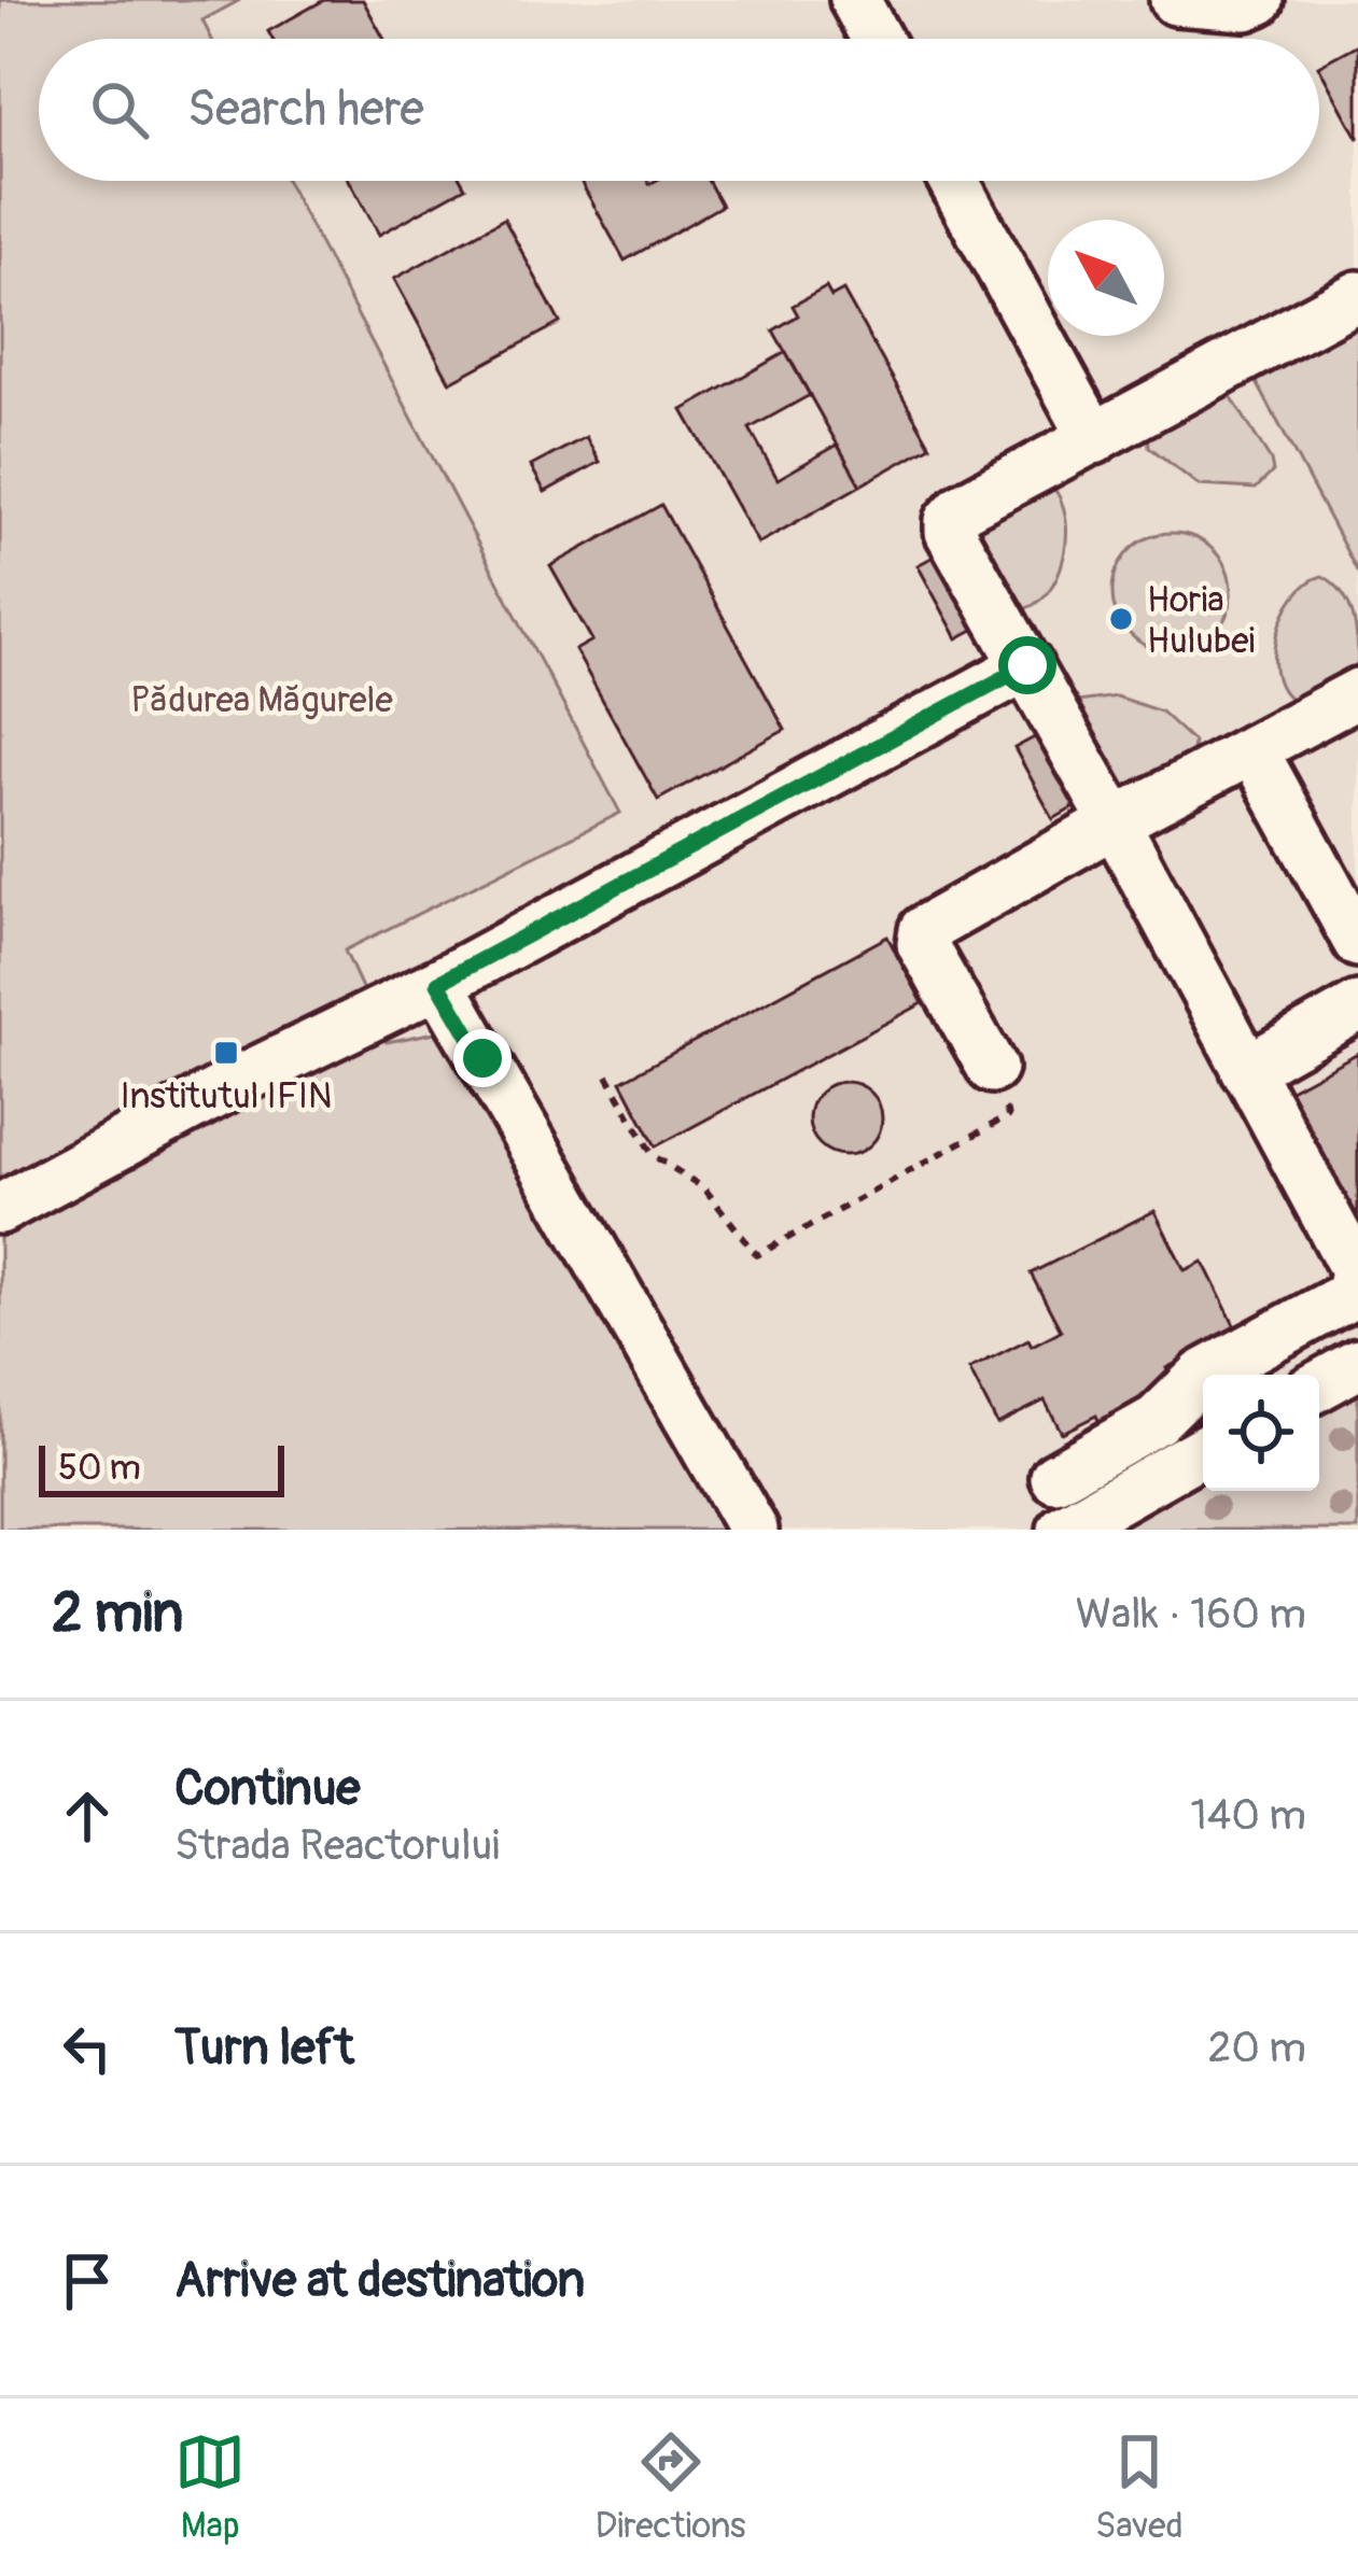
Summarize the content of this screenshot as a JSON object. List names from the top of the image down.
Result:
{
  "parks": ["Pădurea Măgurele"],
  "places": {
    "other": ["Horia Hulubei"],
    "transit": ["Institutul IFIN"]
  },
  "scale_bar": "50 m",
  "north": "top left",
  "page": {
    "search": "Search here",
    "scale": "50 m",
    "heading": ["2 min", "Walk · 160 m"],
    "list": [
      ["Continue", "Strada Reactorului", "140 m"],
      ["Turn left", "20 m"],
      "Arrive at destination"
    ],
    "nav": ["Map", "Directions", "Saved"]
  }
}
